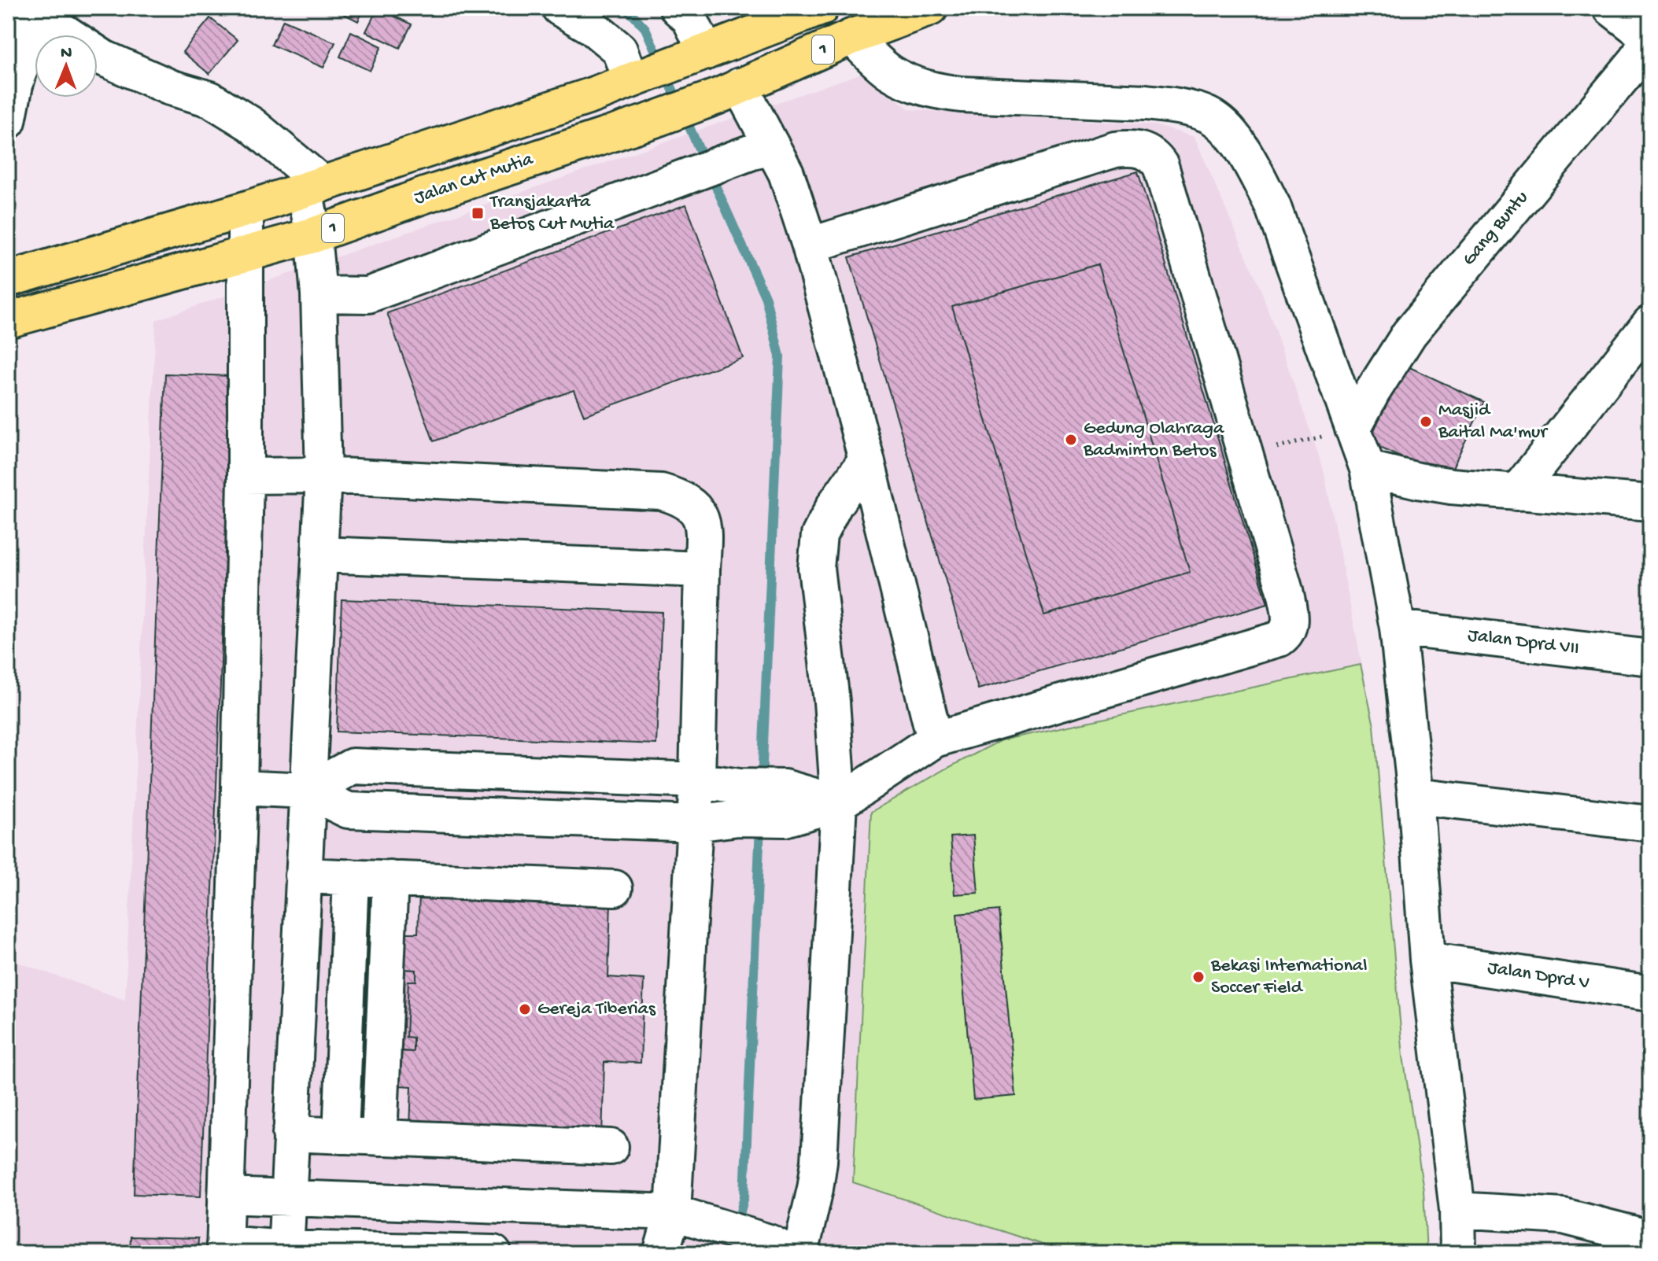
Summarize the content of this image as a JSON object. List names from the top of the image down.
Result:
{
  "streets": {
    "highway": ["1", "Jalan Cut Mutia"],
    "street": ["Gang Buntu", "Jalan Dprd VII", "Jalan Dprd V"]
  },
  "places": {
    "transit": ["Transjakarta Betos Cut Mutia"],
    "other": [
      "Masjid Baital Ma'mur",
      "Gedung Olahraga Badminton Betos",
      "Bekasi International Soccer Field",
      "Gereja Tiberias"
    ]
  },
  "north": "top"
}
